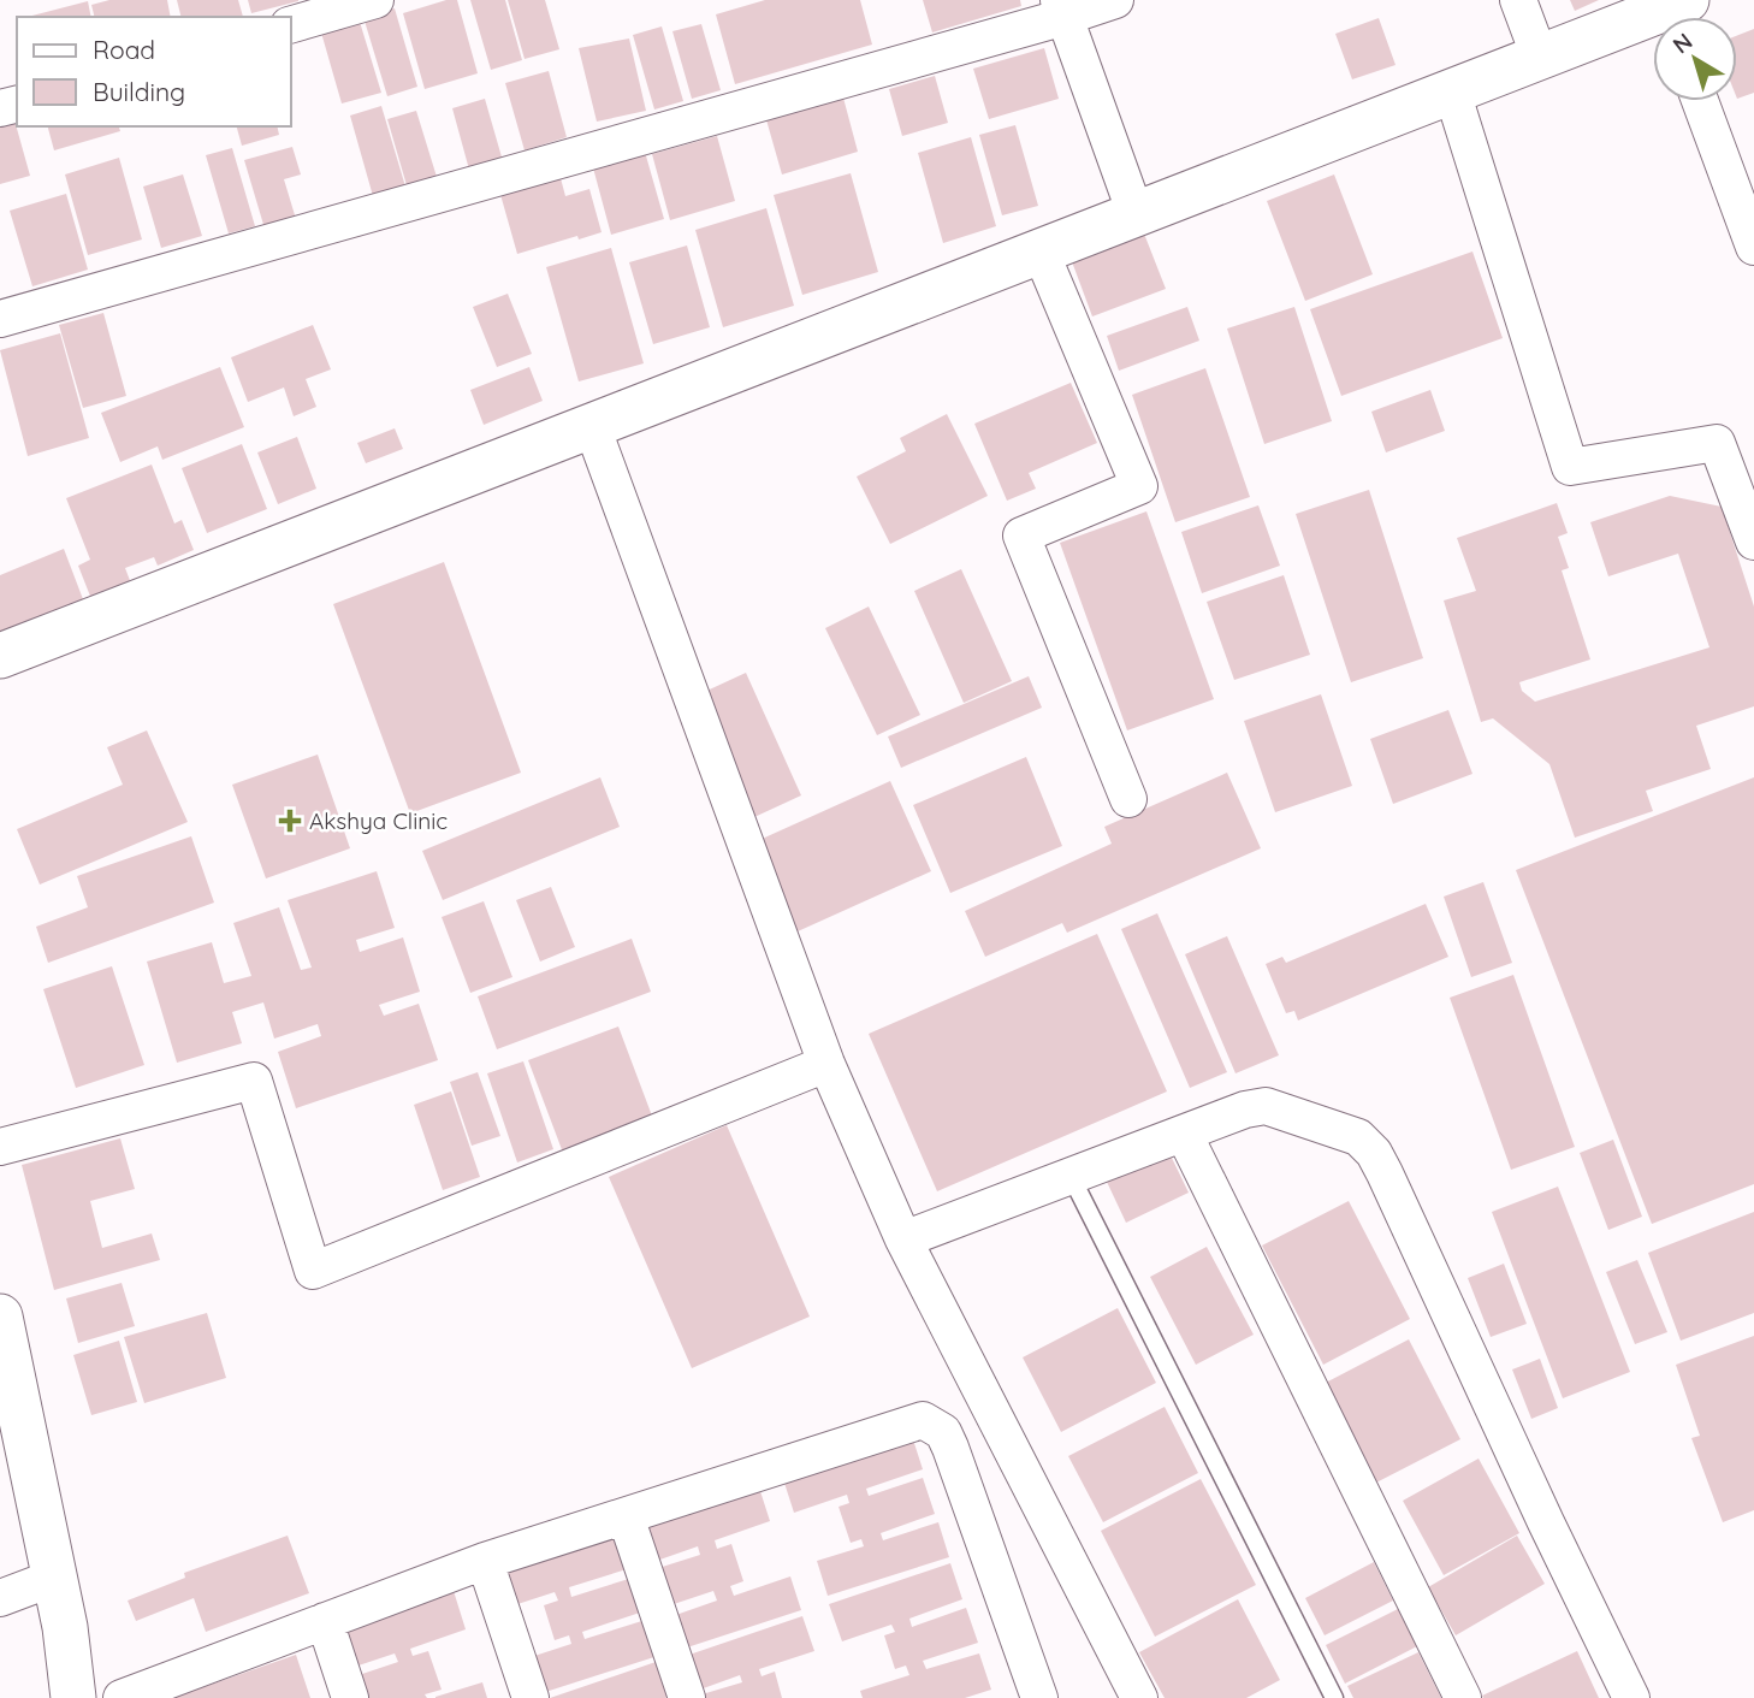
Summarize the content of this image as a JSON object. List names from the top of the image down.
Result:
{
  "places": {
    "health": ["Akshya Clinic"]
  },
  "legend": ["Road", "Building"],
  "north": "top left"
}
